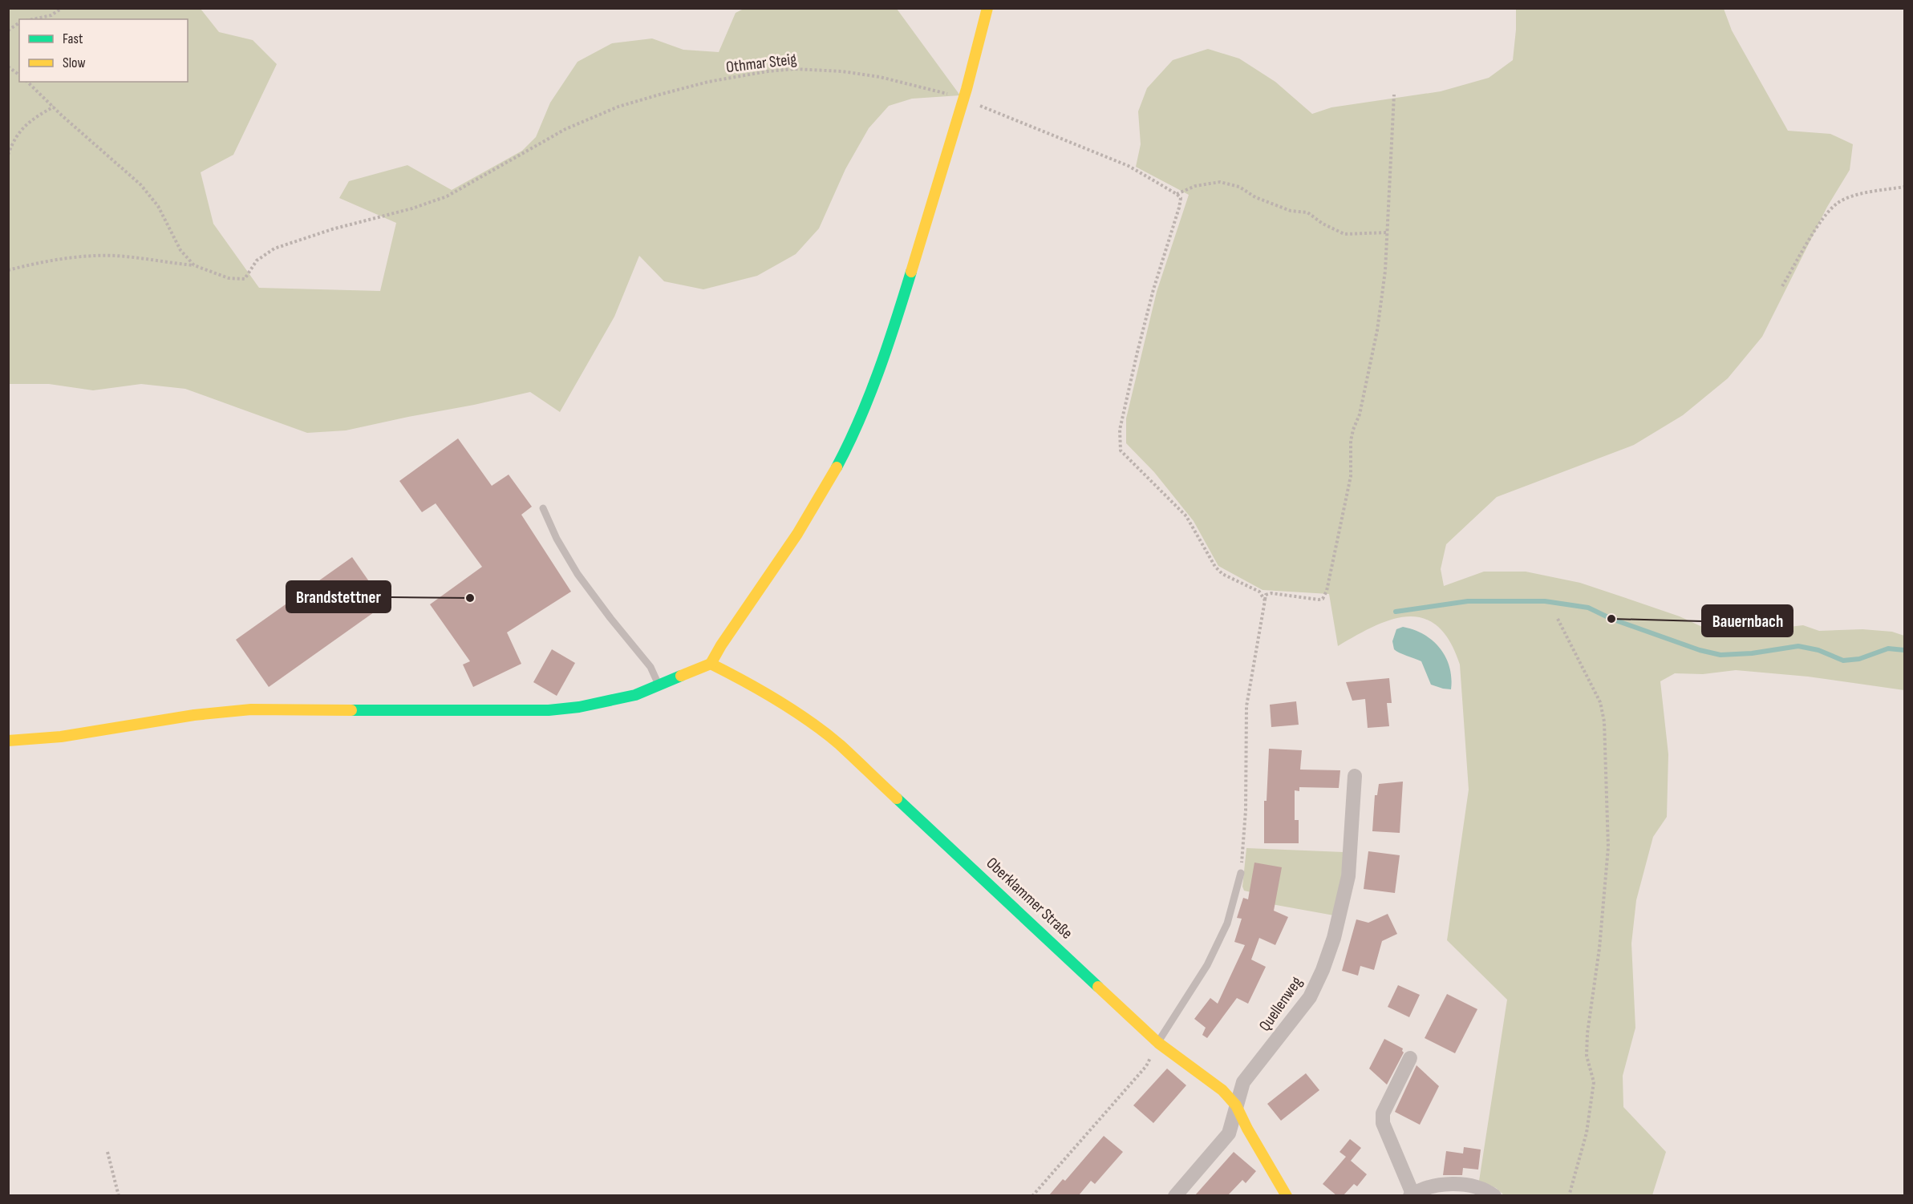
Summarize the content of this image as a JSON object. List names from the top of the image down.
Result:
{
  "streets": {
    "street": ["Oberklammer Straße", "Quellenweg"],
    "path": ["Othmar Steig"]
  },
  "crossings": [
    ["Oberklammer Straße", "Quellenweg"]
  ],
  "places": ["Brandstettner", "Bauernbach"],
  "legend": ["Fast", "Slow"]
}
